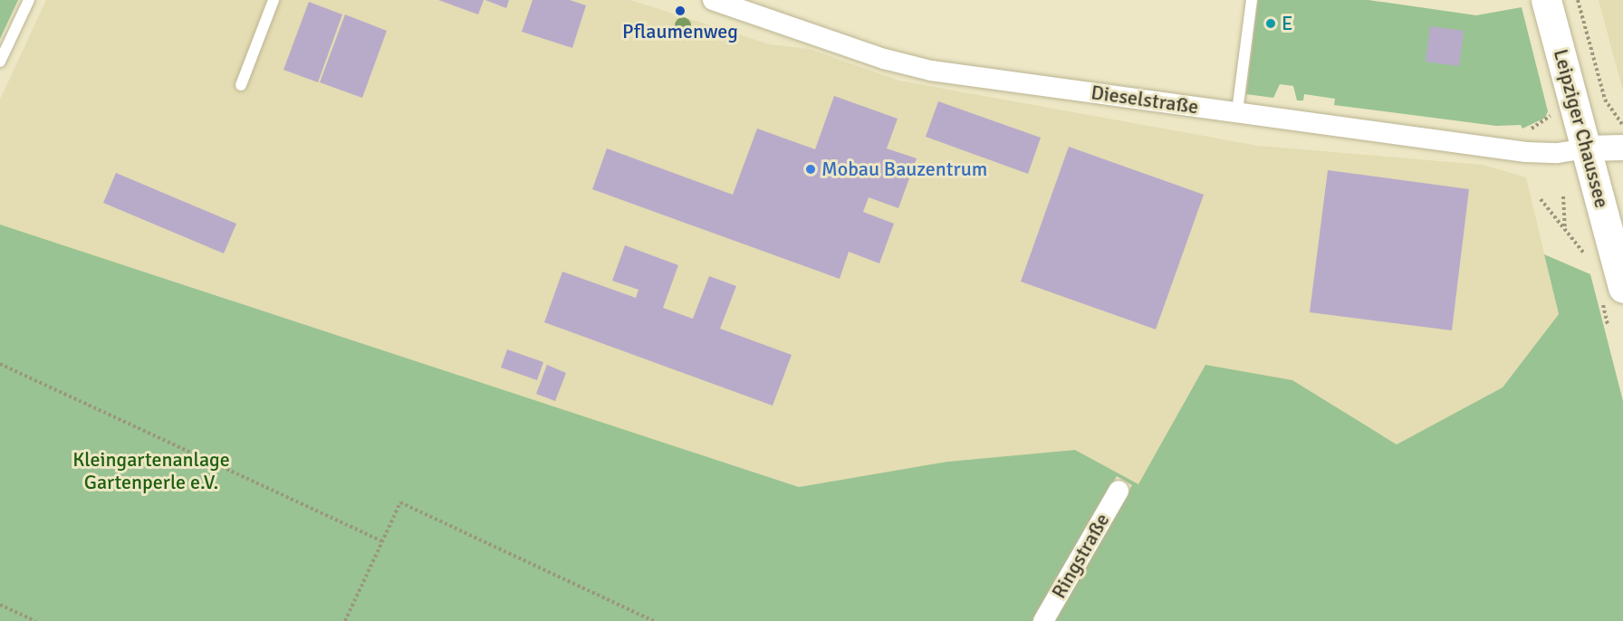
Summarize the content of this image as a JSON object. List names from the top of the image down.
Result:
{
  "streets": {
    "main road": ["Leipziger Chaussee"],
    "street": ["Dieselstraße", "Ringstraße"]
  },
  "crossings": [
    ["Dieselstraße", "Leipziger Chaussee"]
  ],
  "parks": ["Kleingartenanlage Gartenperle e.V."],
  "places": ["Pflaumenweg", "E", "Mobau Bauzentrum"]
}
